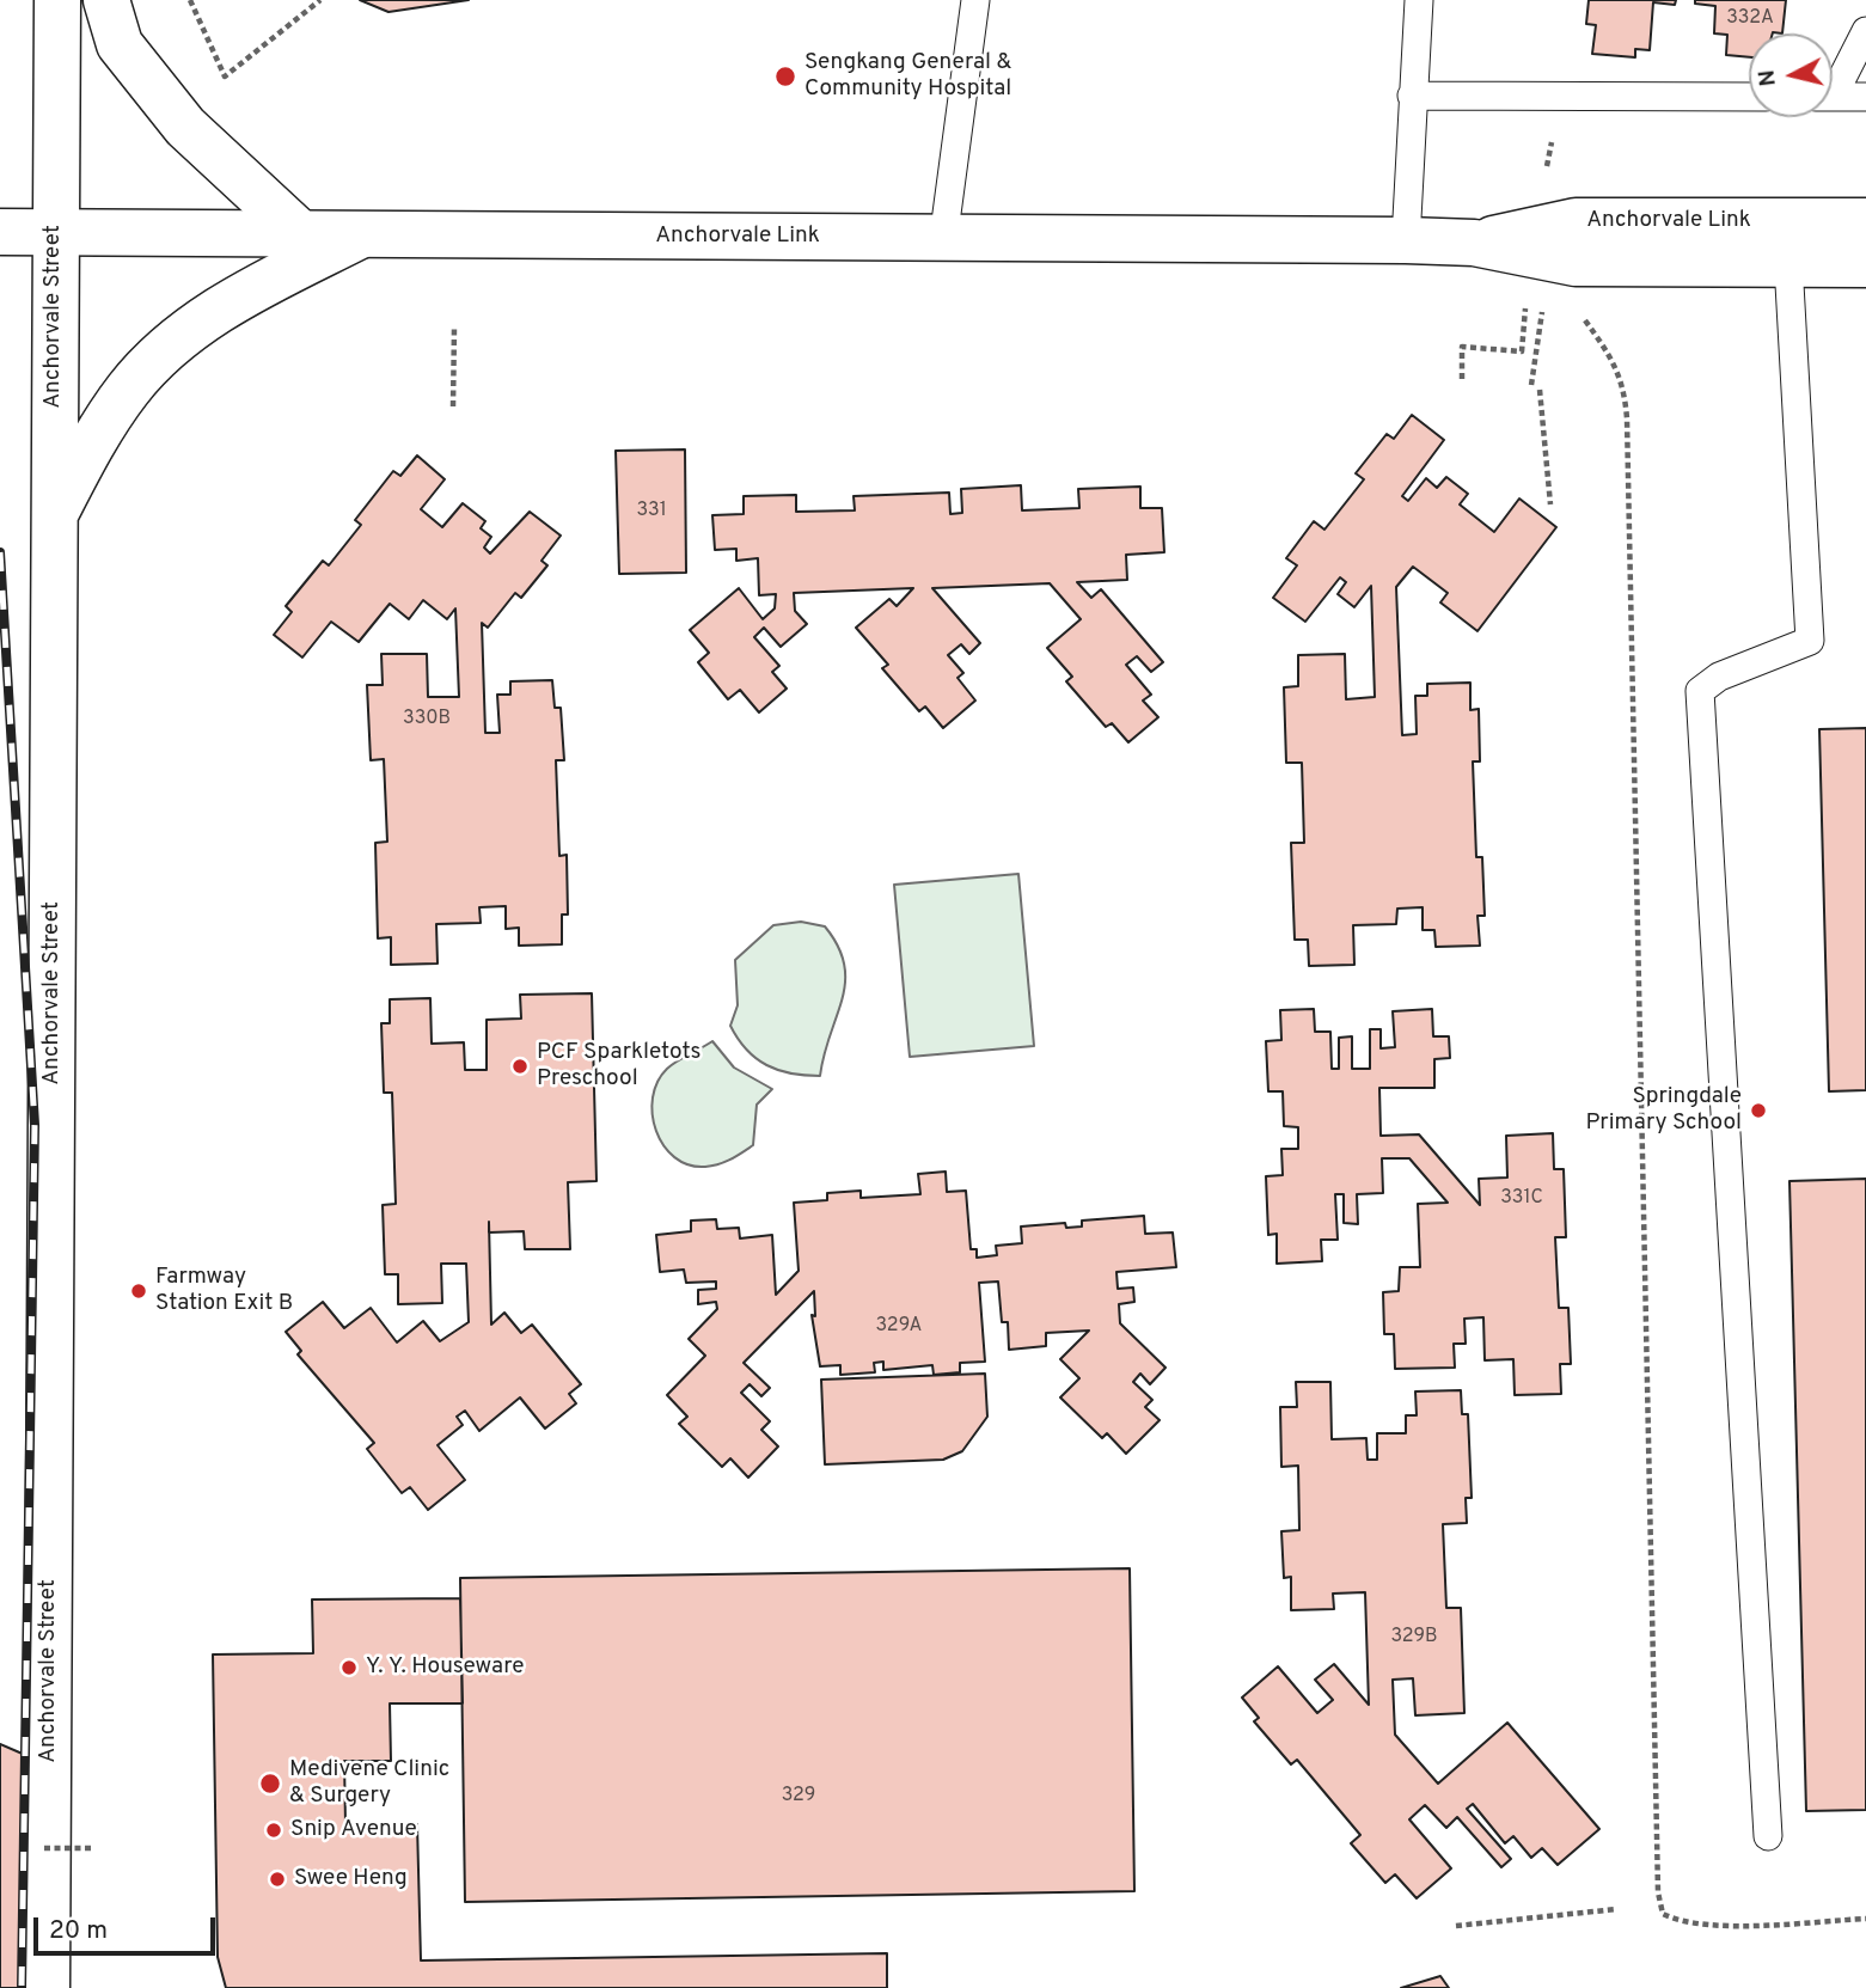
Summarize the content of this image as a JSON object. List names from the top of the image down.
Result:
{
  "streets": {
    "street": ["Anchorvale Link", "Anchorvale Street"]
  },
  "crossings": [
    ["Anchorvale Link", "Anchorvale Street"]
  ],
  "places": [
    "Sengkang General & Community Hospital",
    "PCF Sparkletots Preschool",
    "Springdale Primary School",
    "Farmway Station Exit B",
    "Y. Y. Houseware",
    "Medivene Clinic & Surgery",
    "Snip Avenue",
    "Swee Heng"
  ],
  "house_numbers": [
    "332A",
    "331",
    "330B",
    "331C",
    "329A",
    "329B",
    "329"
  ],
  "scale_bar": "20 m",
  "north": "left"
}
